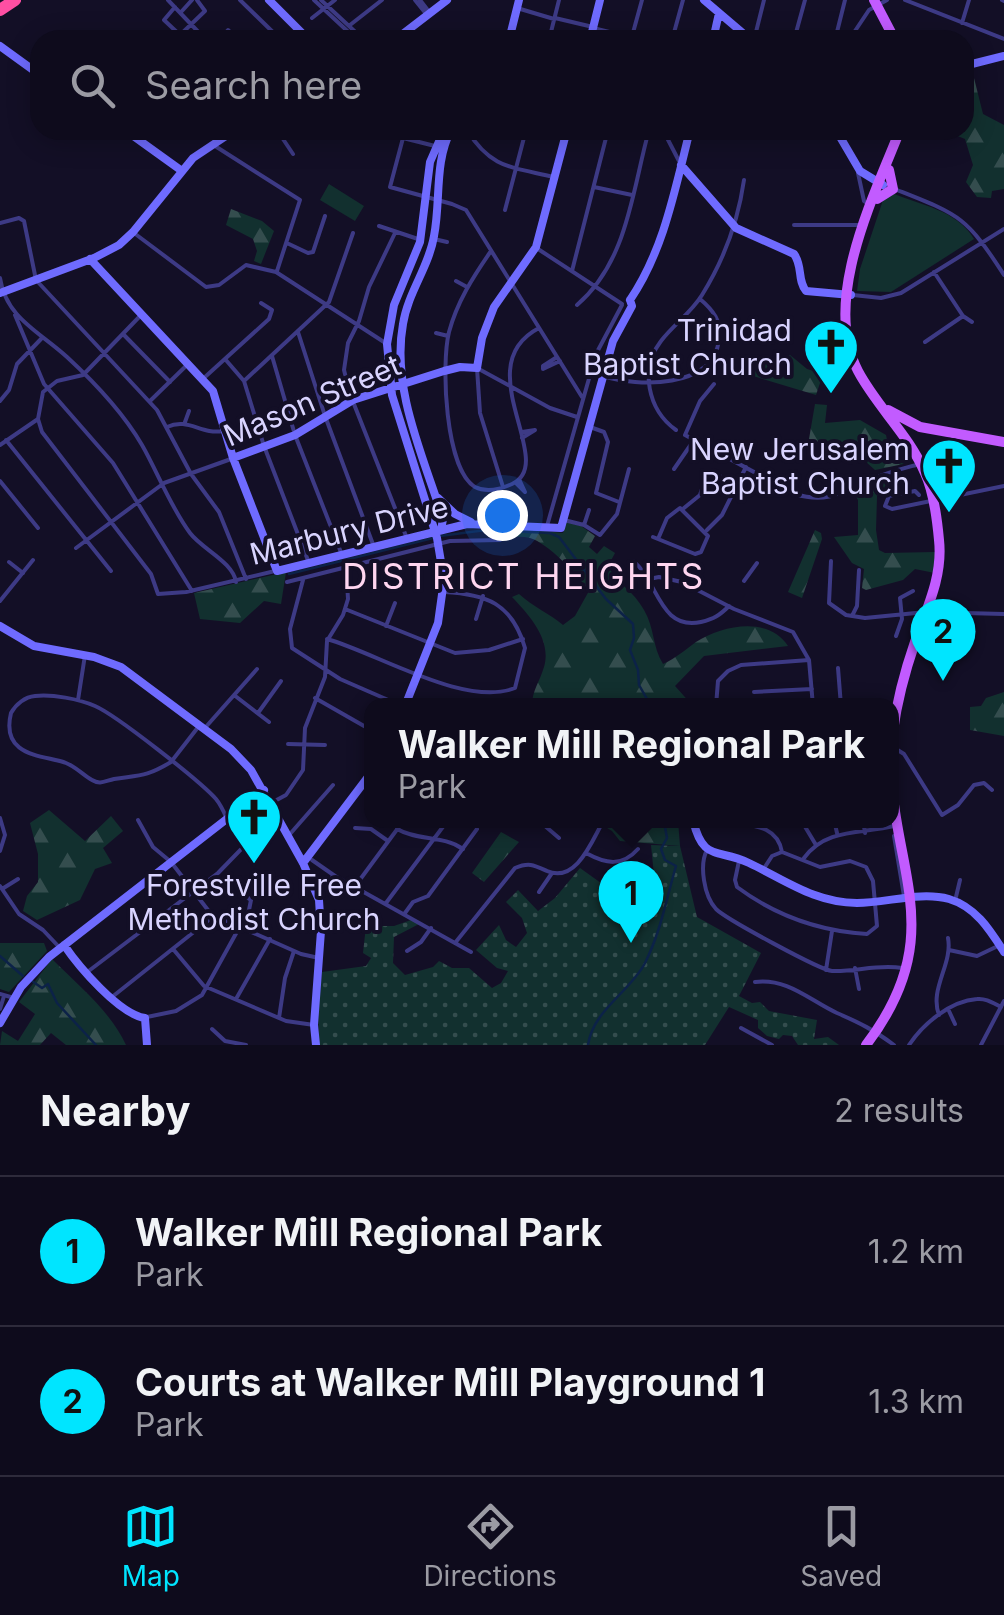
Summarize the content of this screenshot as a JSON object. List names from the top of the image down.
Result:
{
  "streets": {
    "street": ["Mason Street", "Marbury Drive"]
  },
  "districts": ["DISTRICT HEIGHTS"],
  "places": {
    "church": ["Trinidad Baptist Church", "New Jerusalem Baptist Church", "Forestville Free Methodist Church"]
  },
  "page": {
    "search": "Search here",
    "pins": ["2", "1"],
    "popup": ["Walker Mill Regional Park", "Park"],
    "heading": ["Nearby", "2 results"],
    "list": [
      {
        "mark": "1",
        "name": "Walker Mill Regional Park",
        "note": "Park",
        "value": "1.2 km"
      },
      {
        "mark": "2",
        "name": "Courts at Walker Mill Playground 1",
        "note": "Park",
        "value": "1.3 km"
      }
    ],
    "nav": ["Map", "Directions", "Saved"]
  }
}
